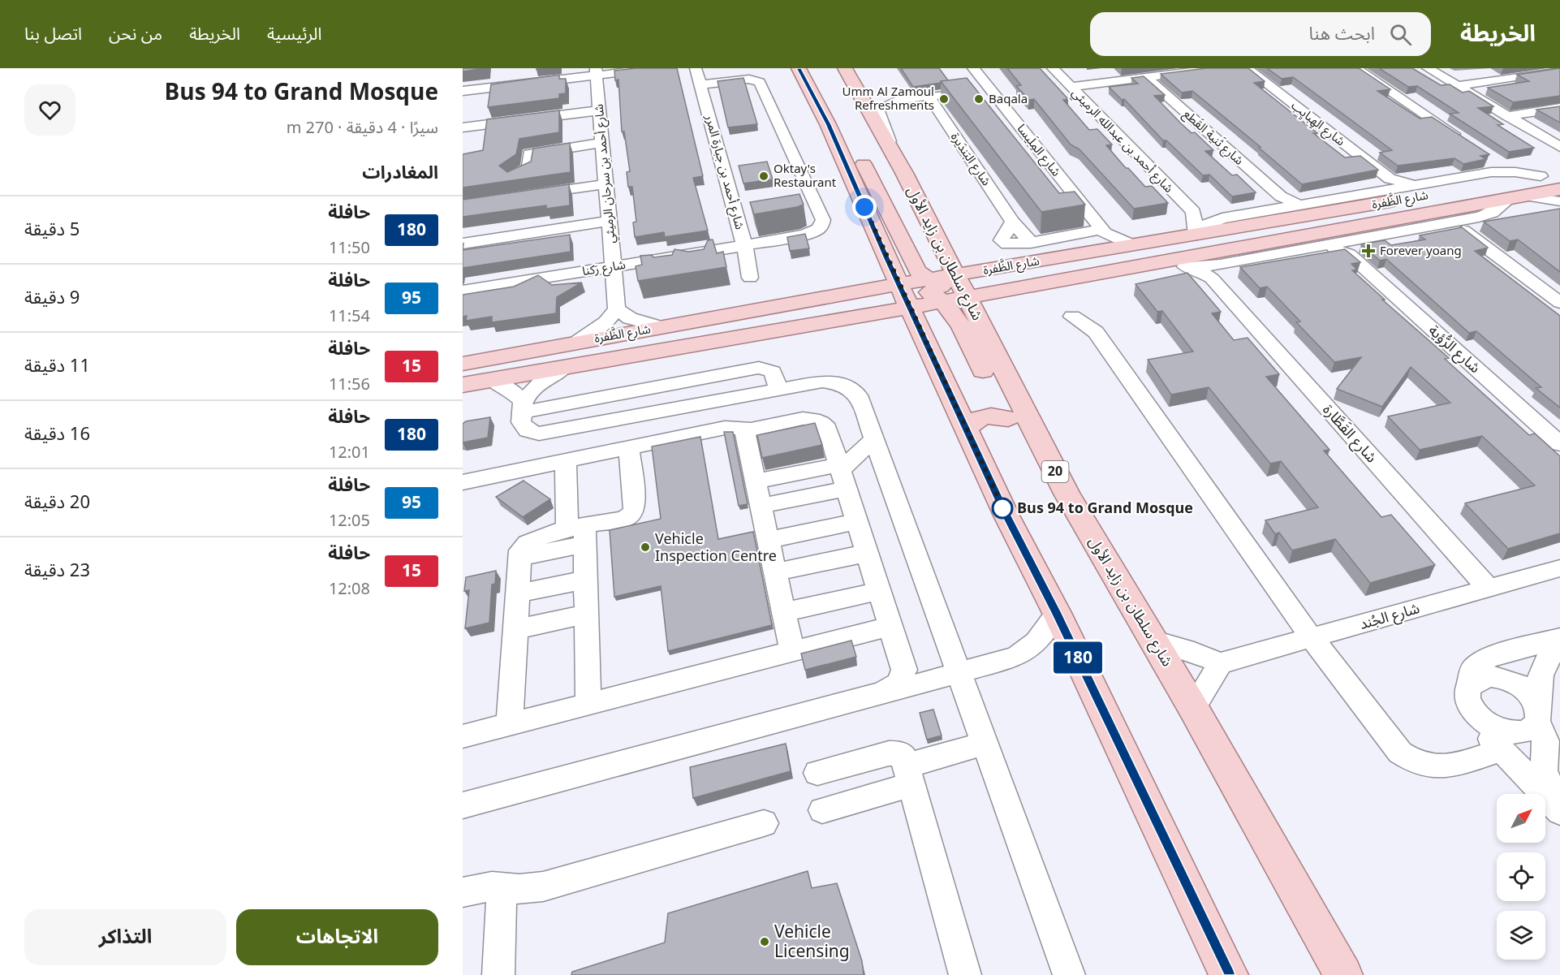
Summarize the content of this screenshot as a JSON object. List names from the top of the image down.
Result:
{
  "streets": {
    "main road": ["شارع الظَّفرة", "شارع سلطان بن زايد الأول", "20"],
    "street": [
      "شارع الهِبايِب",
      "شارع ثَنية القَطع",
      "شارع أحمد بن عبدالله الرميثي",
      "شارع المِلَيسا",
      "شارع البَندَيرة",
      "شارع أحمد بن جبارة المرر",
      "شارع أحمد بن سرحان الرميثي",
      "شارع رَكنا",
      "شارع الرُّؤية",
      "شارع القَطَّارة",
      "شارع الجُند"
    ]
  },
  "crossings": [
    ["شارع الهِبايِب", "شارع ثَنية القَطع"],
    ["شارع المِلَيسا", "شارع البَندَيرة"],
    ["شارع المِلَيسا", "شارع الظَّفرة"],
    ["شارع أحمد بن جبارة المرر", "شارع رَكنا"],
    ["شارع أحمد بن سرحان الرميثي", "شارع رَكنا"],
    ["شارع الظَّفرة", "شارع سلطان بن زايد الأول"],
    ["شارع الظَّفرة", "شارع الرُّؤية"],
    ["شارع الظَّفرة", "شارع القَطَّارة"],
    ["شارع القَطَّارة", "شارع الجُند"]
  ],
  "places": {
    "other": [
      "Umm Al Zamoul Refreshments",
      "Baqala",
      "Oktay's Restaurant",
      "Bus 94 to Grand Mosque",
      "Vehicle Inspection Centre",
      "Vehicle Licensing"
    ],
    "health": ["Forever yoang"]
  },
  "lines": ["bus line 180"],
  "north": "top right",
  "page": {
    "header": "الخريطة",
    "search": "ابحث هنا",
    "nav": [
      "الرئيسية",
      "الخريطة",
      "من نحن",
      "اتصل بنا"
    ],
    "on_map": "180",
    "heading": [
      ["Bus 94 to Grand Mosque", "سيرًا · 4 دقيقة · 270 m"],
      "المغادرات"
    ],
    "list": [
      {
        "mark": "180",
        "name": "حافلة",
        "note": "11:50",
        "value": "5 دقيقة"
      },
      {
        "mark": "95",
        "name": "حافلة",
        "note": "11:54",
        "value": "9 دقيقة"
      },
      {
        "mark": "15",
        "name": "حافلة",
        "note": "11:56",
        "value": "11 دقيقة"
      },
      {
        "mark": "180",
        "name": "حافلة",
        "note": "12:01",
        "value": "16 دقيقة"
      },
      {
        "mark": "95",
        "name": "حافلة",
        "note": "12:05",
        "value": "20 دقيقة"
      },
      {
        "mark": "15",
        "name": "حافلة",
        "note": "12:08",
        "value": "23 دقيقة"
      }
    ],
    "buttons": ["الاتجاهات", "التذاكر"]
  }
}
